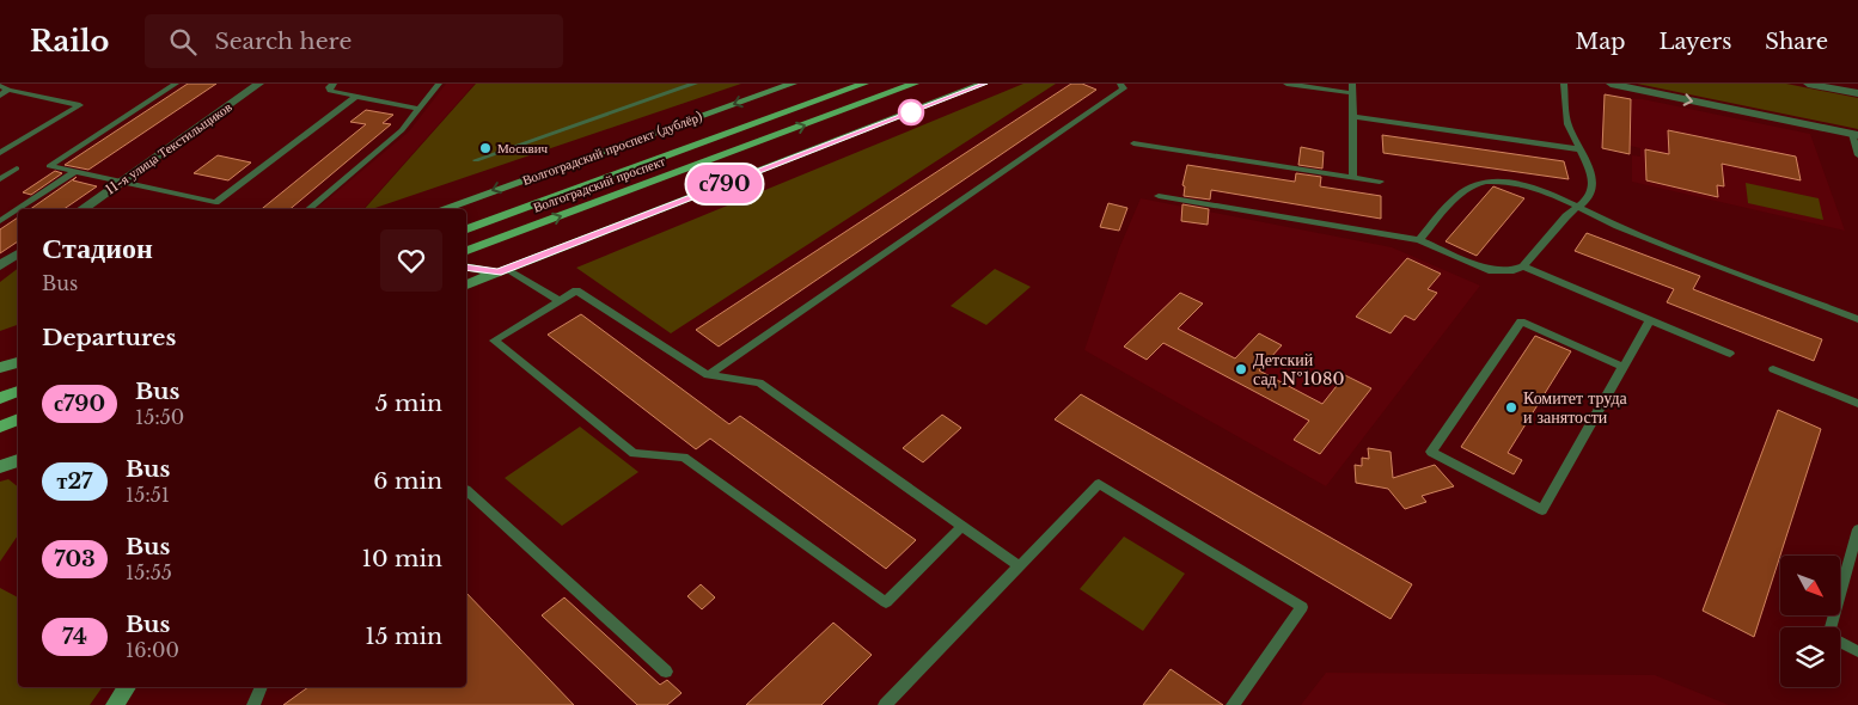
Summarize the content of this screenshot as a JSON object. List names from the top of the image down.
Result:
{
  "streets": {
    "main road": ["Волгоградский проспект (дублёр)", "Волгоградский проспект"],
    "street": ["11-я улица Текстильщиков"]
  },
  "places": ["Москвич", "Детский сад №1080", "Комитет труда и занятости"],
  "lines": ["bus line с790"],
  "north": "bottom right",
  "page": {
    "header": "Railo",
    "search": "Search here",
    "nav": ["Map", "Layers", "Share"],
    "on_map": "с790",
    "heading": [
      ["Стадион", "Bus"],
      "Departures"
    ],
    "list": [
      {
        "mark": "с790",
        "name": "Bus",
        "note": "15:50",
        "value": "5 min"
      },
      {
        "mark": "т27",
        "name": "Bus",
        "note": "15:51",
        "value": "6 min"
      },
      {
        "mark": "703",
        "name": "Bus",
        "note": "15:55",
        "value": "10 min"
      },
      {
        "mark": "74",
        "name": "Bus",
        "note": "16:00",
        "value": "15 min"
      }
    ]
  }
}
